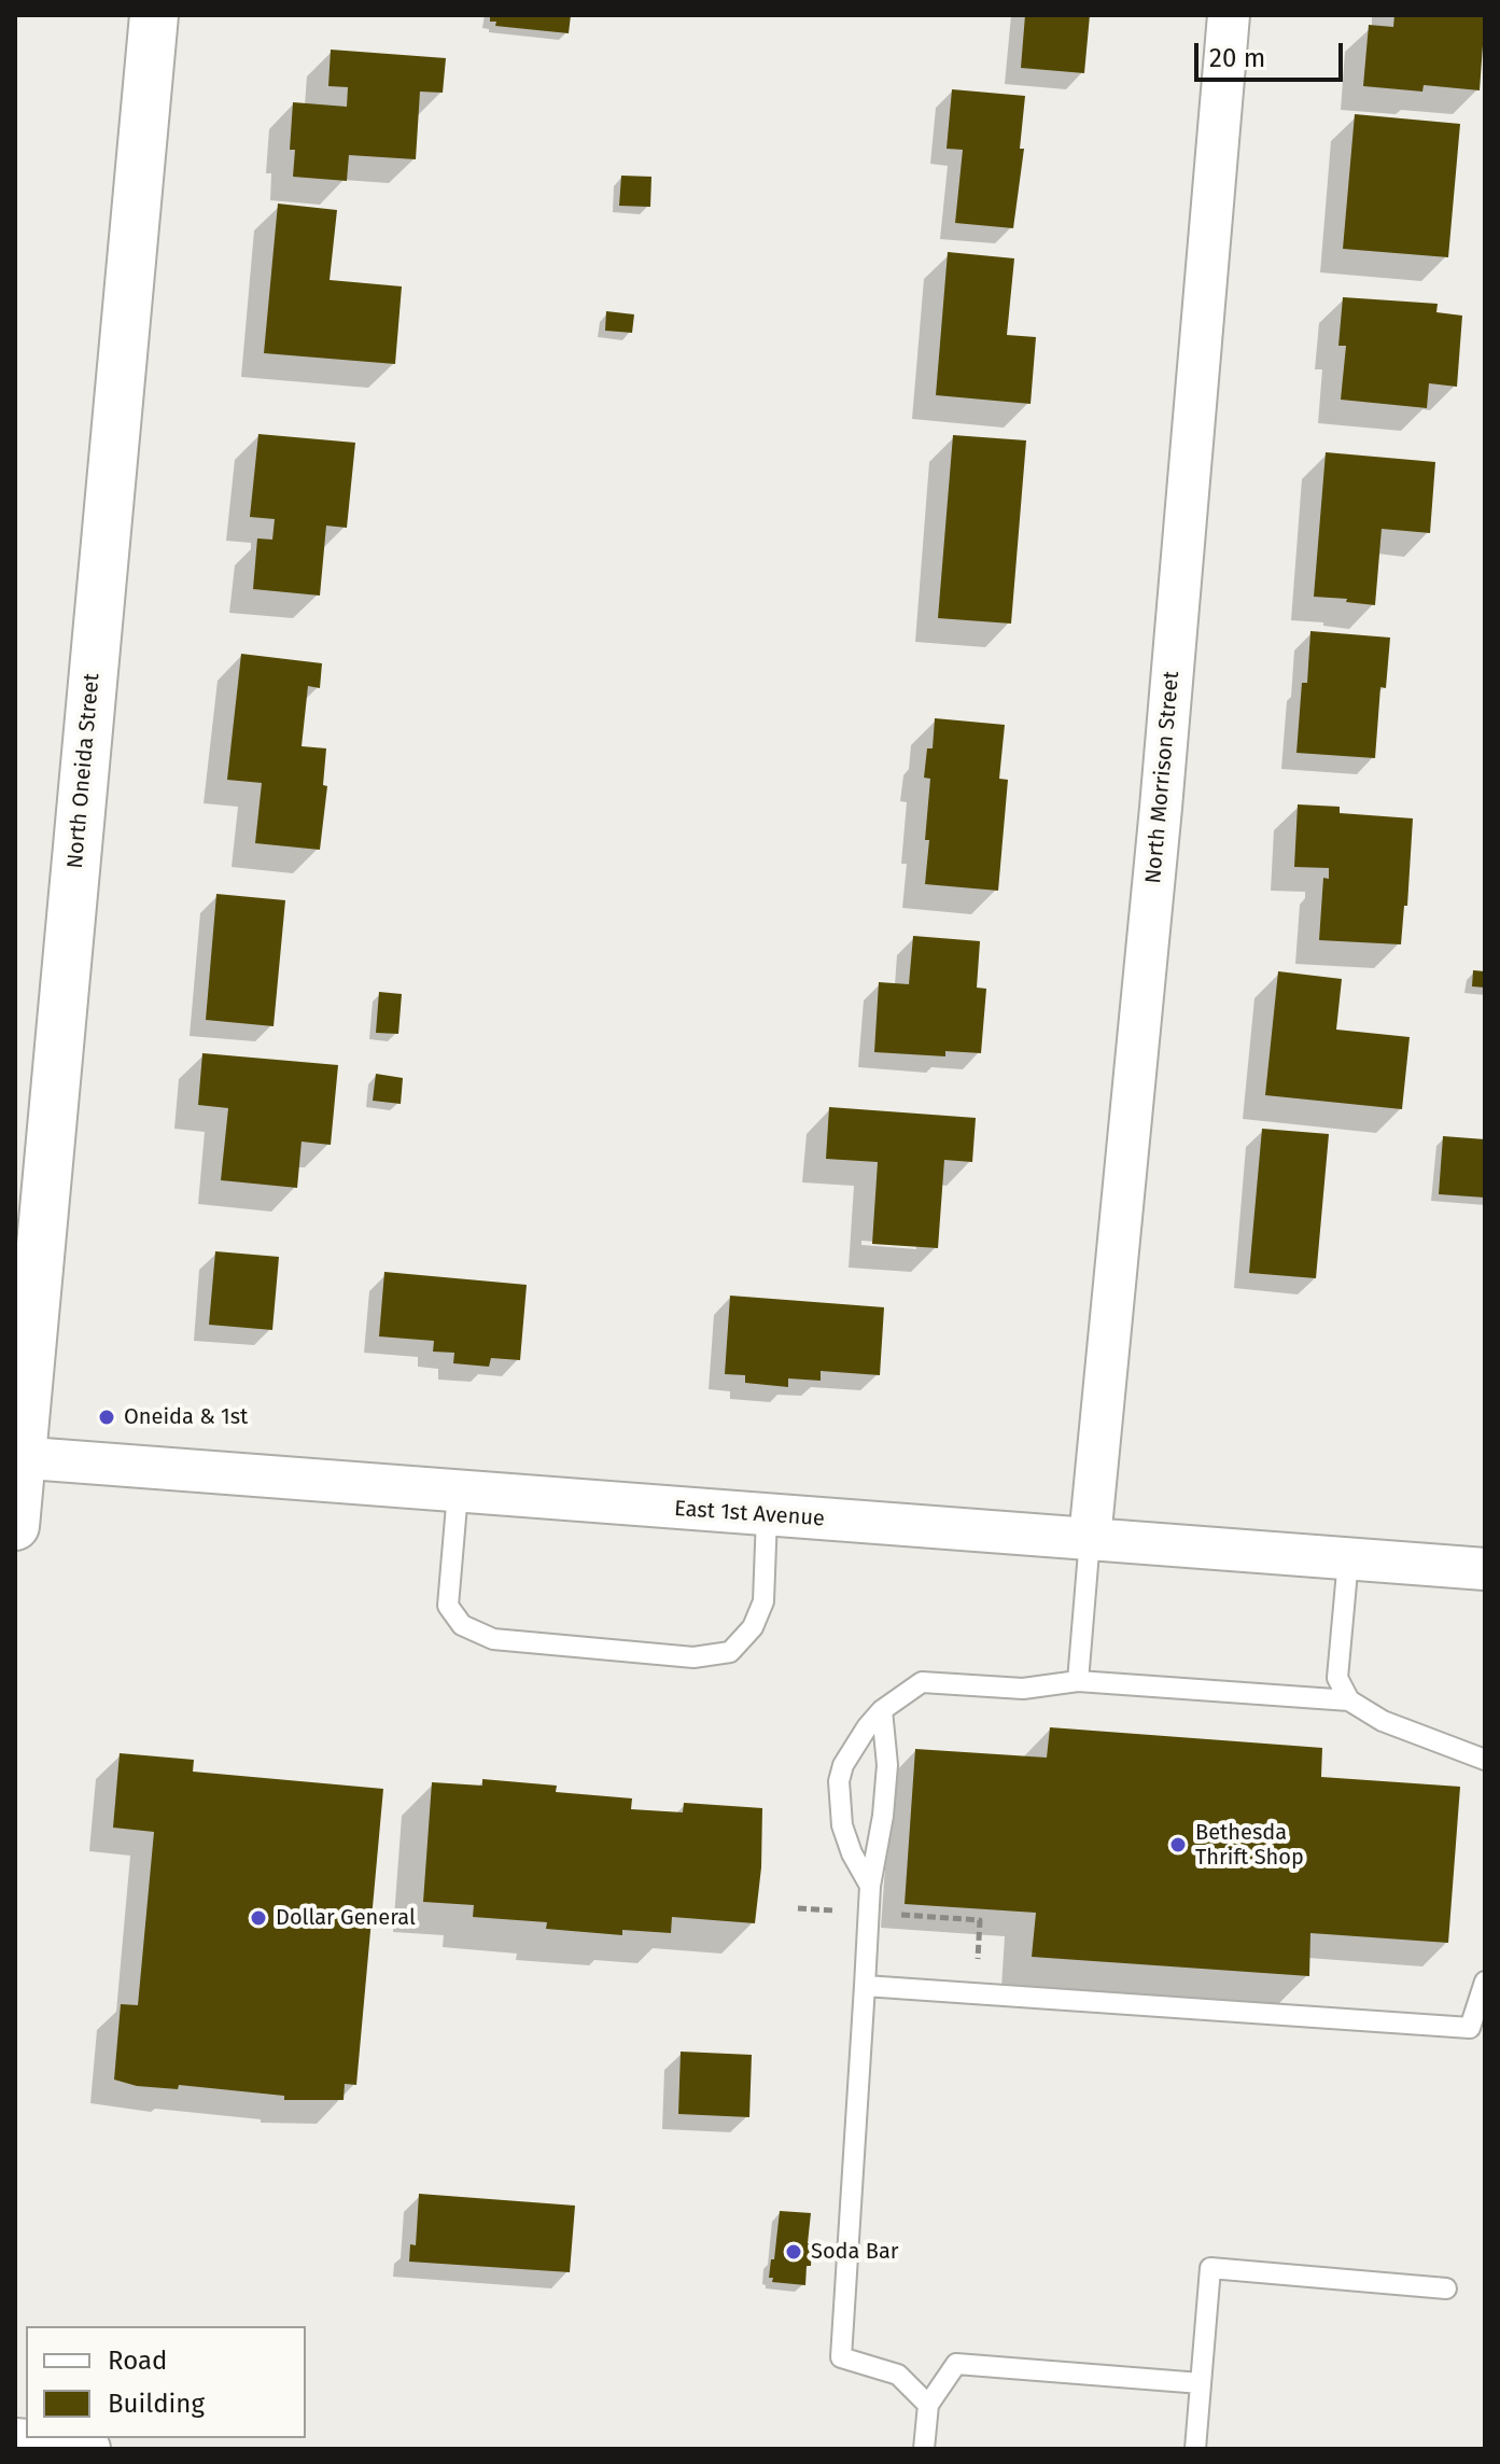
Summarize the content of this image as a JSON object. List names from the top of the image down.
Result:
{
  "streets": {
    "street": ["North Oneida Street", "North Morrison Street", "East 1st Avenue"]
  },
  "crossings": [
    ["North Oneida Street", "East 1st Avenue"],
    ["North Morrison Street", "East 1st Avenue"]
  ],
  "places": [
    "Oneida & 1st",
    "Bethesda Thrift Shop",
    "Dollar General",
    "Soda Bar"
  ],
  "legend": ["Road", "Building"],
  "scale_bar": "20 m"
}
